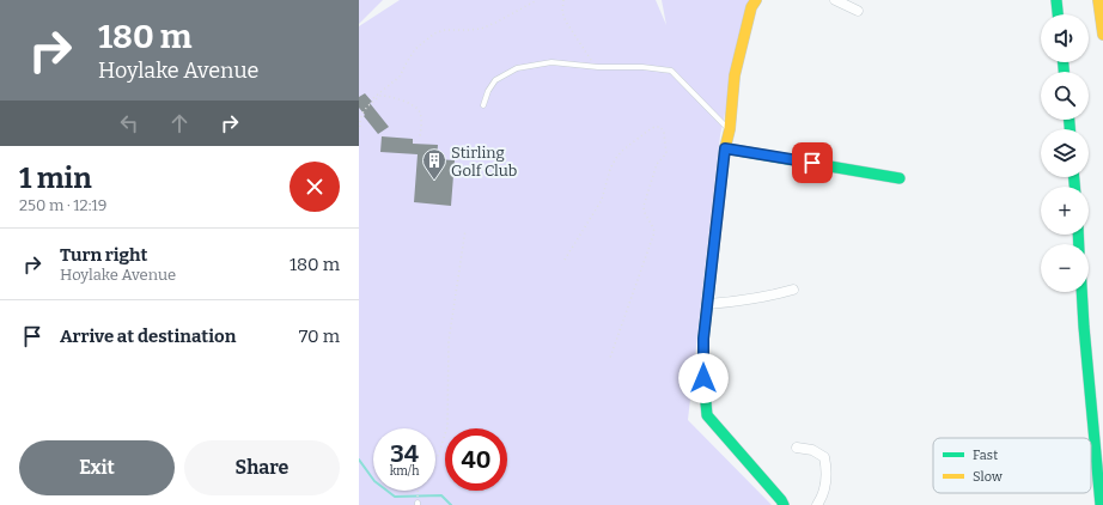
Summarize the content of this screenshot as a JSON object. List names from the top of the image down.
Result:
{
  "places": {
    "building": ["Stirling Golf Club"]
  },
  "legend": ["Fast", "Slow"],
  "page": {
    "turn": ["180 m", "Hoylake Avenue"],
    "map_buttons": ["+", "−"],
    "heading": ["1 min", "250 m · 12:19"],
    "list": [
      {
        "name": "Turn right",
        "note": "Hoylake Avenue",
        "value": "180 m"
      },
      {
        "name": "Arrive at destination",
        "value": "70 m"
      }
    ],
    "speed": "34 km/h",
    "limit": "40",
    "buttons": ["Exit", "Share"]
  }
}
